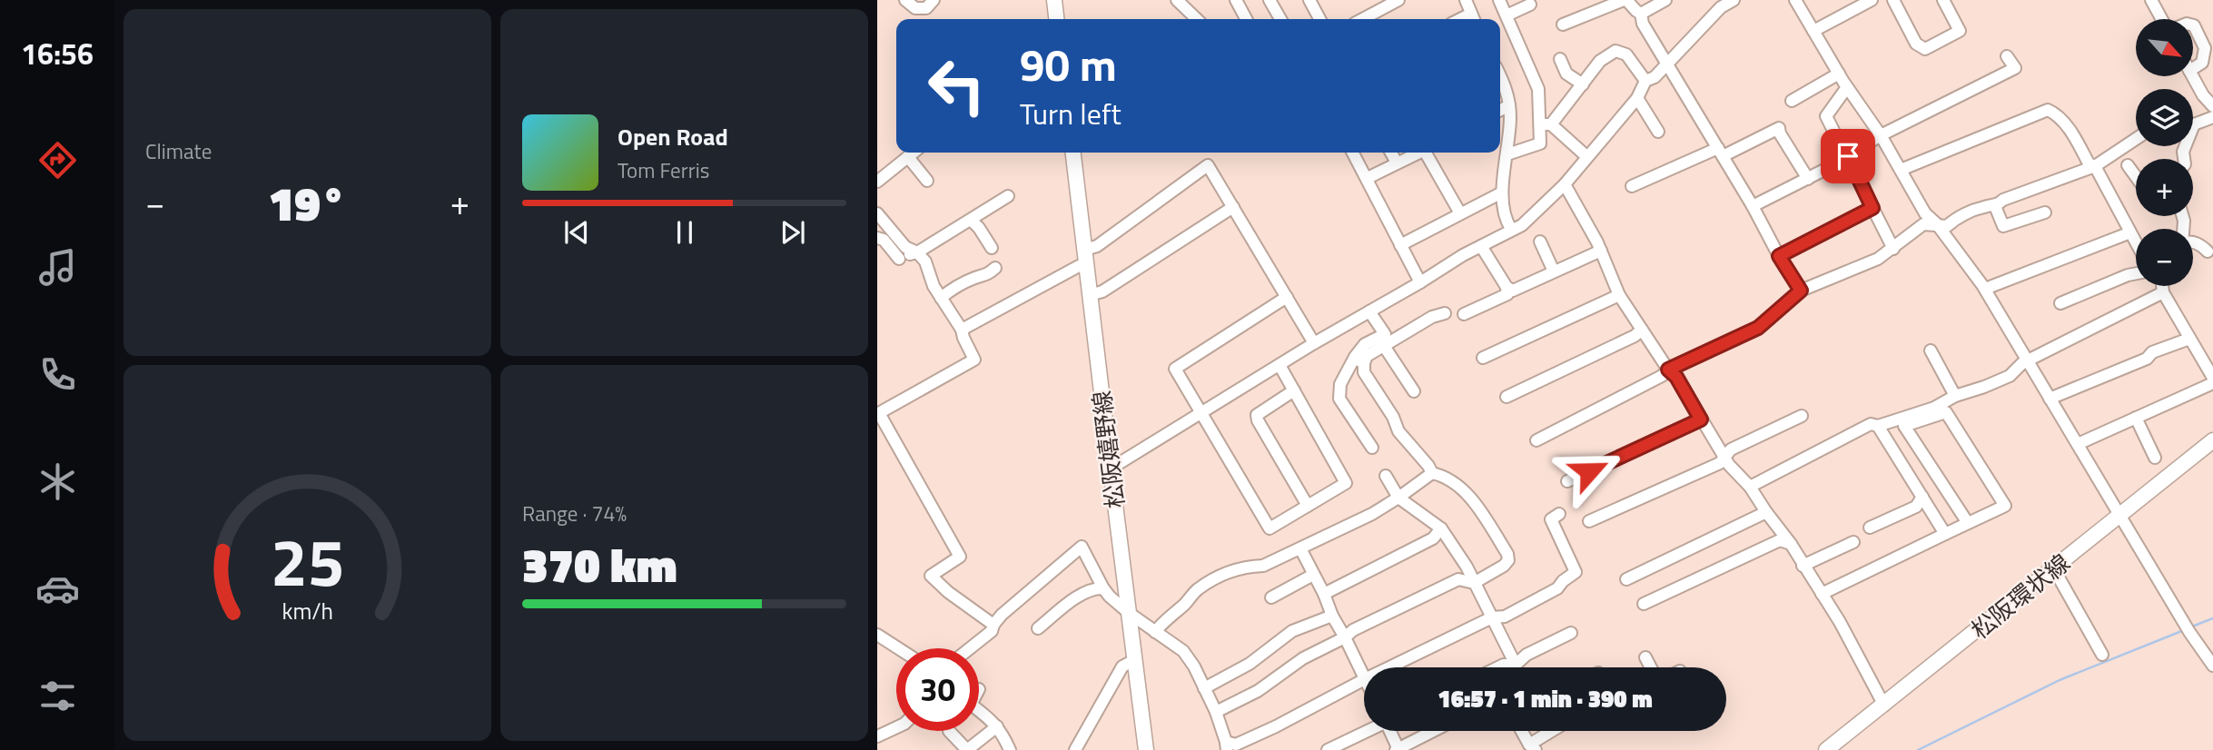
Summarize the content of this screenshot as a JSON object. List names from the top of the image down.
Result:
{
  "streets": {
    "main road": ["松阪嬉野線", "松阪環状線"]
  },
  "north": "bottom right",
  "page": {
    "tabs": "16:56",
    "tile": [
      "Climate",
      ["Range · 74%", "370 km"]
    ],
    "map_buttons": ["+", "−"],
    "turn": ["90 m", "Turn left"],
    "song": ["Open Road", "Tom Ferris"],
    "heat": ["−", "19°", "+"],
    "limit": "30",
    "trip": "16:57 · 1 min · 390 m",
    "gauge": ["25", "km/h"]
  }
}
